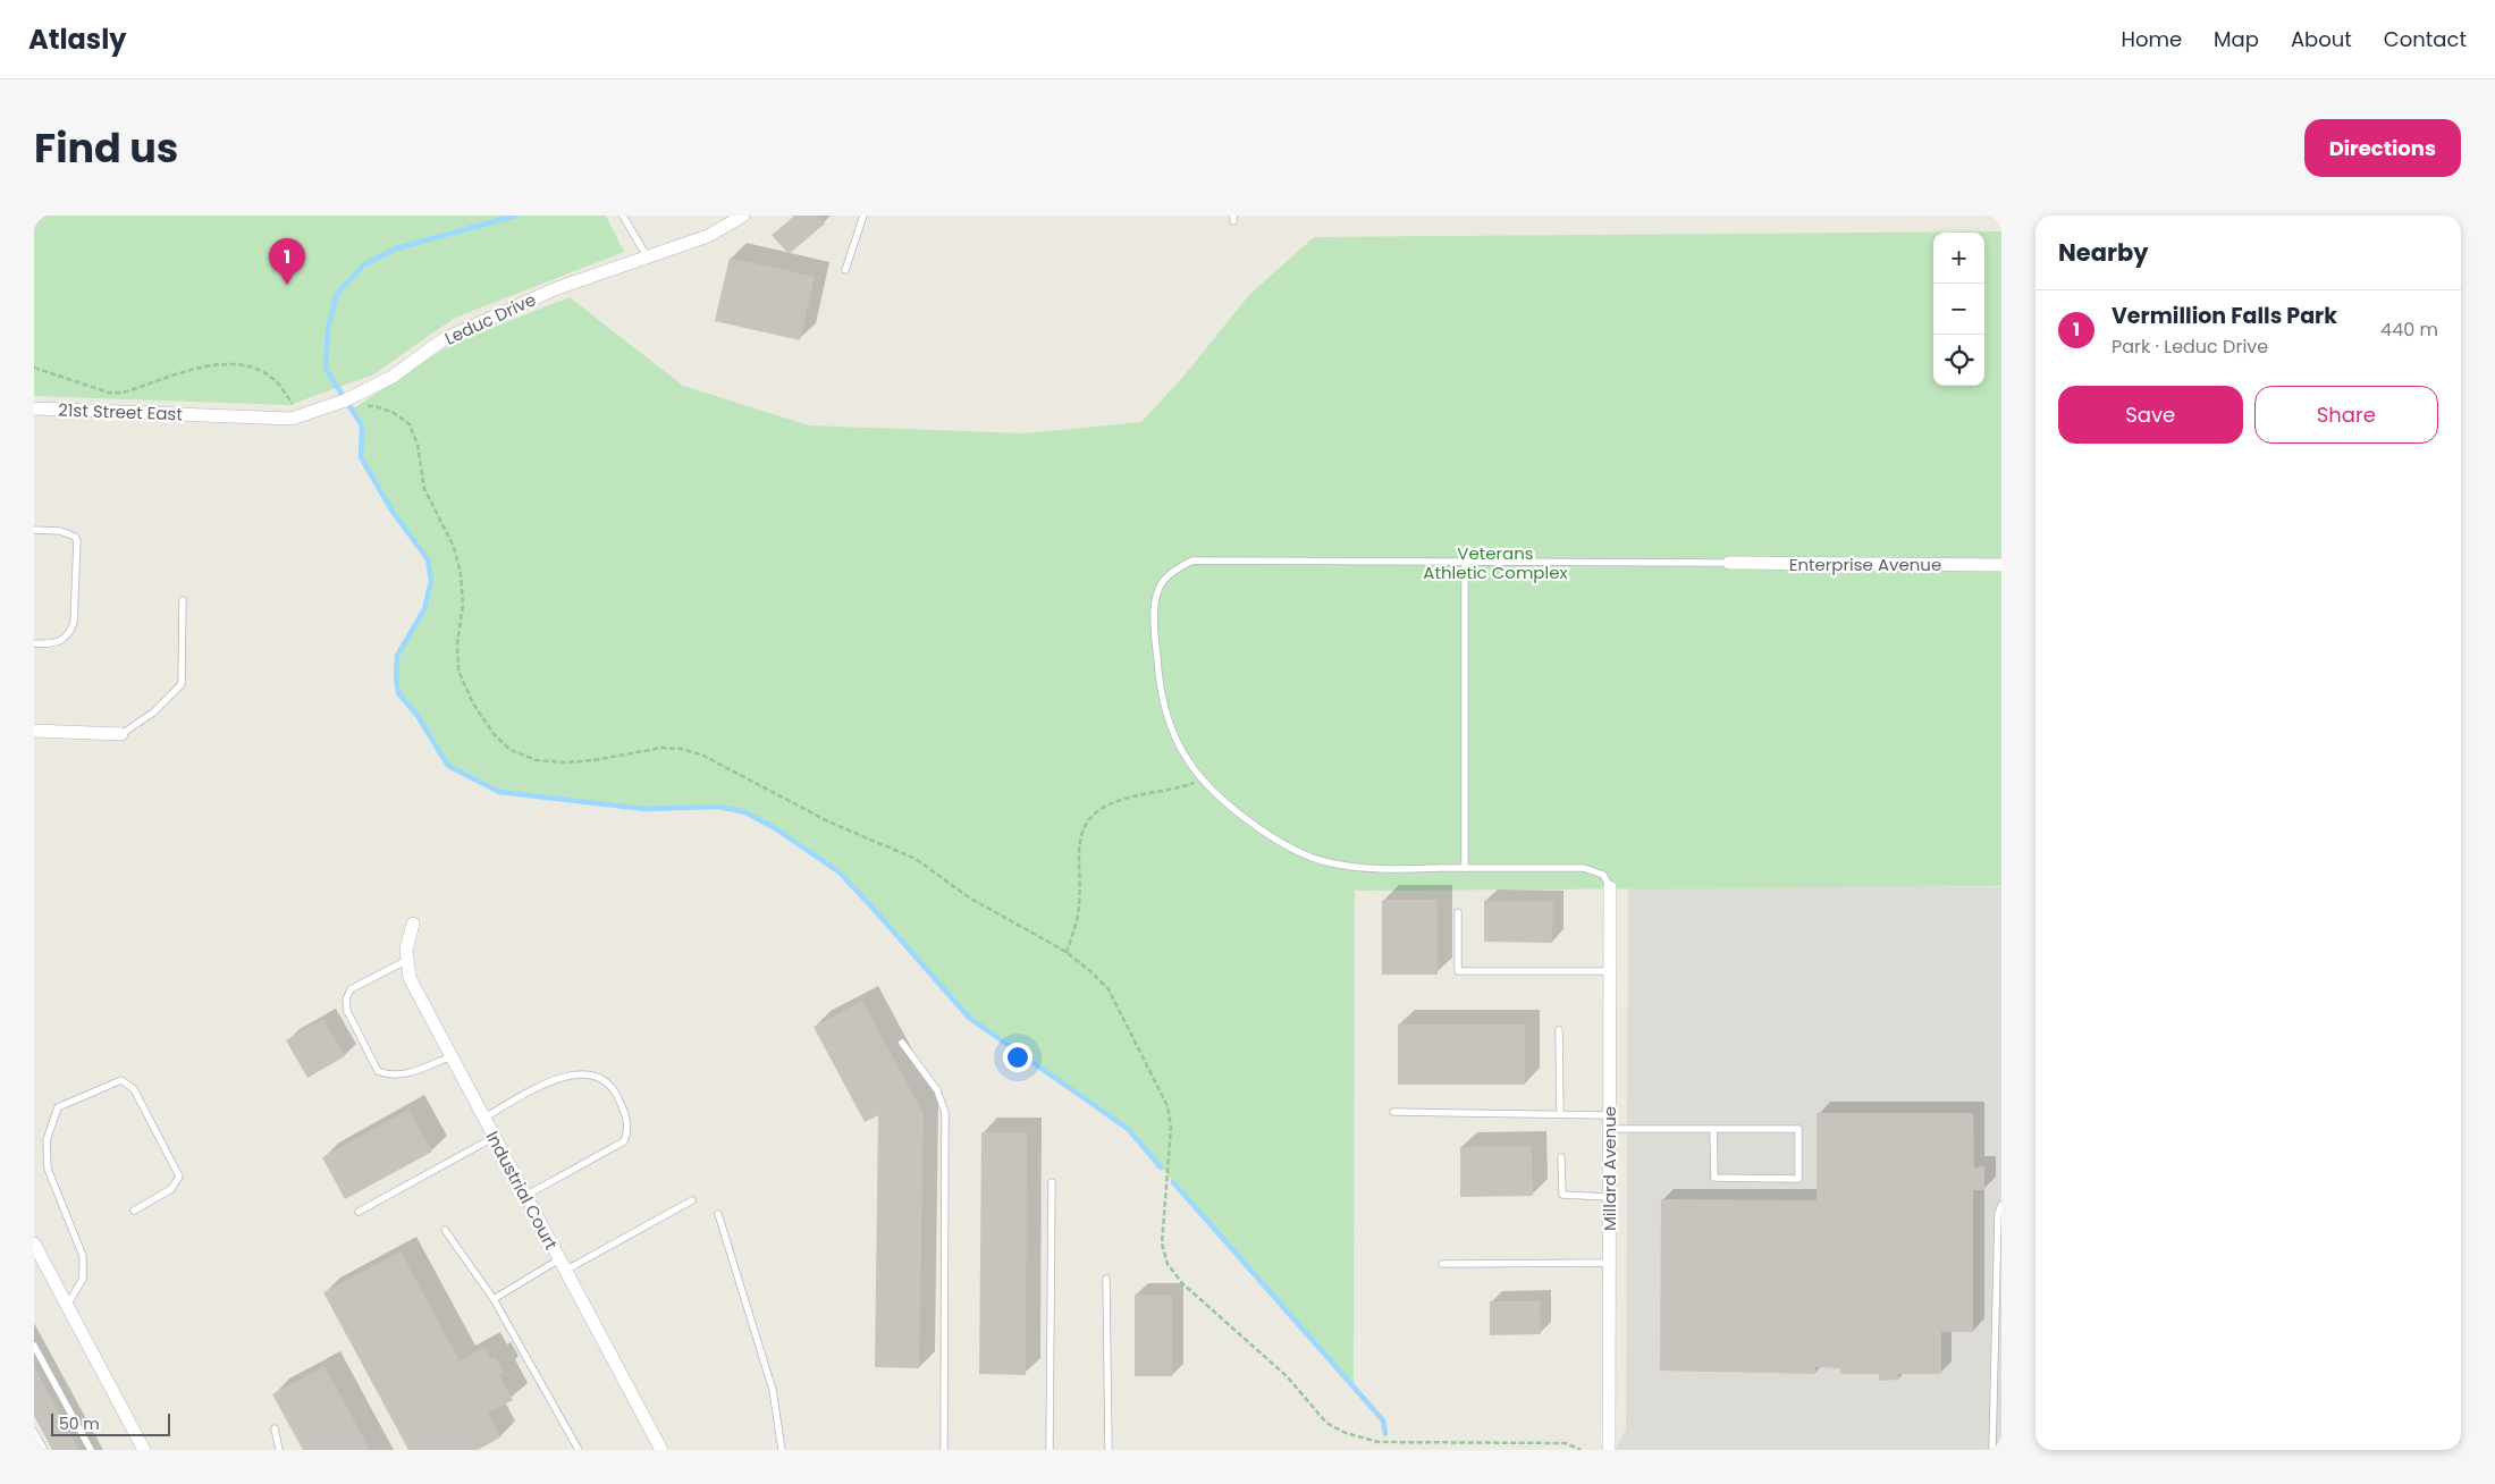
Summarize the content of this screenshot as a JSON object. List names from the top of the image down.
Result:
{
  "streets": {
    "street": [
      "Leduc Drive",
      "21st Street East",
      "Enterprise Avenue",
      "Millard Avenue",
      "Industrial Court"
    ]
  },
  "crossings": [
    ["Leduc Drive", "21st Street East"]
  ],
  "parks": ["Veterans Athletic Complex"],
  "scale_bar": "50 m",
  "page": {
    "header": "Atlasly",
    "nav": [
      "Home",
      "Map",
      "About",
      "Contact"
    ],
    "title": "Find us",
    "buttons": [
      "Directions",
      ["Save", "Share"]
    ],
    "heading": "Nearby",
    "map_buttons": ["+", "−"],
    "pins": "1",
    "list": [
      {
        "mark": "1",
        "name": "Vermillion Falls Park",
        "note": "Park · Leduc Drive",
        "value": "440 m"
      }
    ],
    "scale": "50 m"
  }
}
